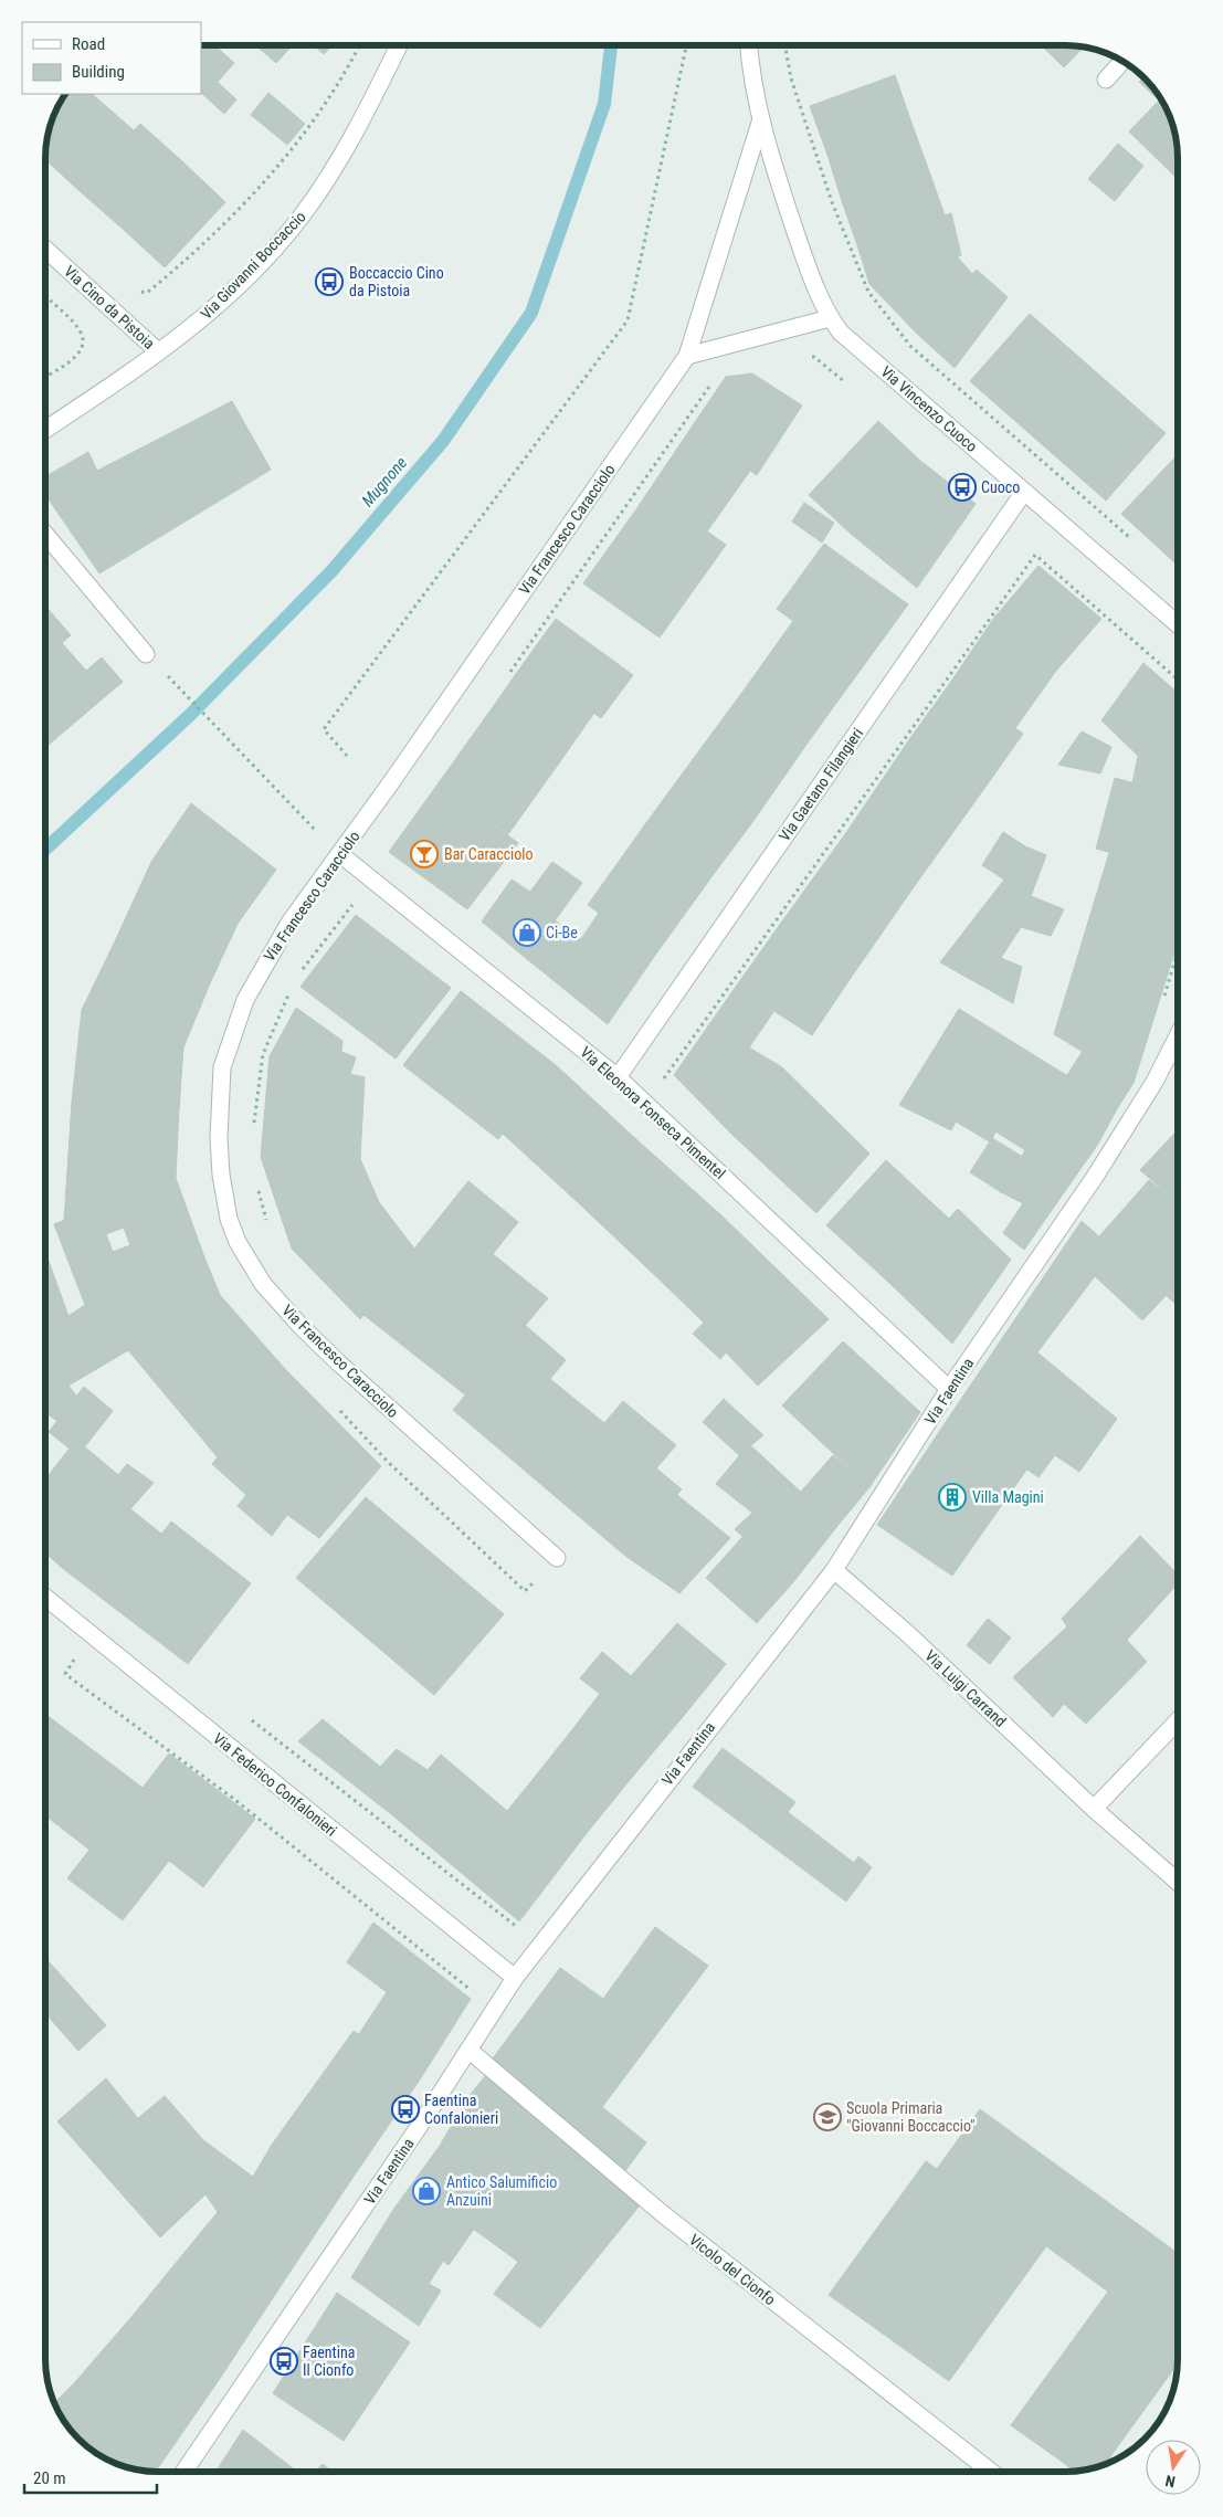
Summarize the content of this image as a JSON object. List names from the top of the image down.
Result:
{
  "streets": {
    "street": [
      "Via Giovanni Boccaccio",
      "Via Cino da Pistoia",
      "Via Vincenzo Cuoco",
      "Via Francesco Caracciolo",
      "Via Gaetano Filangieri",
      "Via Eleonora Fonseca Pimentel",
      "Via Faentina",
      "Via Luigi Carrand",
      "Via Federico Confalonieri",
      "Vicolo del Cionfo"
    ]
  },
  "crossings": [
    ["Via Giovanni Boccaccio", "Via Cino da Pistoia"],
    ["Via Vincenzo Cuoco", "Via Francesco Caracciolo"],
    ["Via Vincenzo Cuoco", "Via Gaetano Filangieri"],
    ["Via Francesco Caracciolo", "Via Eleonora Fonseca Pimentel"],
    ["Via Gaetano Filangieri", "Via Eleonora Fonseca Pimentel"],
    ["Via Eleonora Fonseca Pimentel", "Via Faentina"],
    ["Via Faentina", "Via Luigi Carrand"],
    ["Via Faentina", "Via Federico Confalonieri"],
    ["Via Faentina", "Vicolo del Cionfo"]
  ],
  "water": ["Mugnone"],
  "places": {
    "bus stop": [
      "Boccaccio Cino da Pistoia",
      "Cuoco",
      "Faentina Confalonieri",
      "Faentina Il Cionfo"
    ],
    "bar": ["Bar Caracciolo"],
    "shop": ["Ci-Be", "Antico Salumificio Anzuini"],
    "building": ["Villa Magini"],
    "school or university": ["Scuola Primaria \"Giovanni Boccaccio\""]
  },
  "legend": ["Road", "Building"],
  "scale_bar": "20 m",
  "north": "bottom"
}
